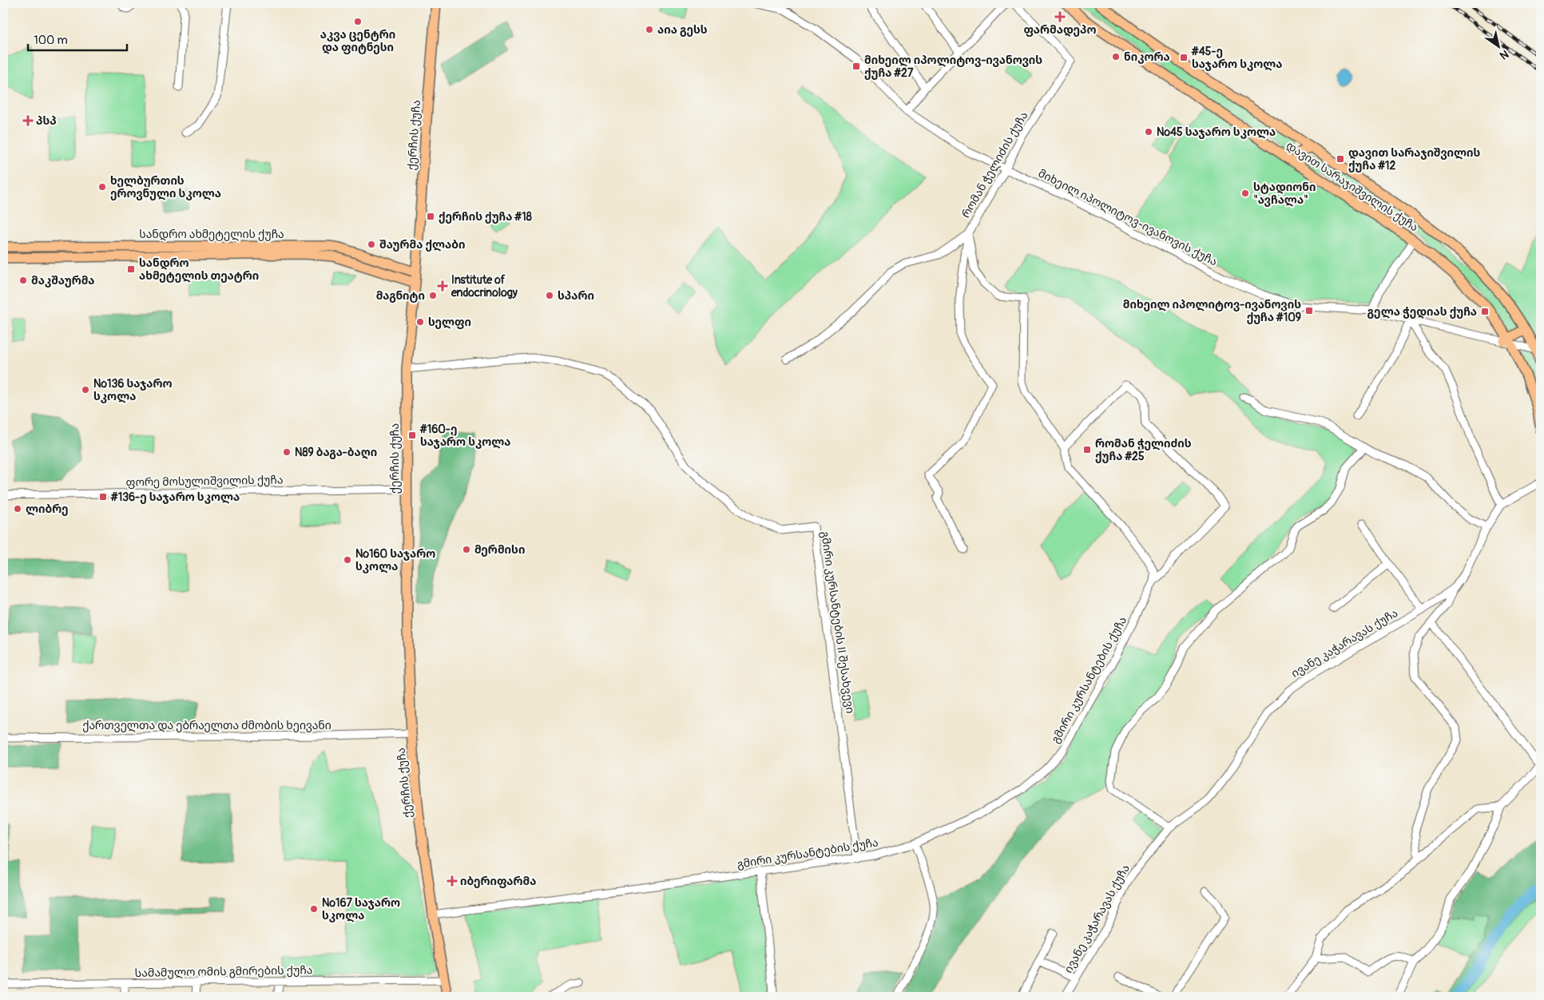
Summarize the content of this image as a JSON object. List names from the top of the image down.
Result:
{
  "streets": {
    "main road": ["ქერჩის ქუჩა", "დავით სარაჯიშვილის ქუჩა", "სანდრო ახმეტელის ქუჩა"],
    "street": [
      "რომან ჭელიძის ქუჩა",
      "მიხეილ იპოლიტოვ-ივანოვის ქუჩა",
      "ფორე მოსულიშვილის ქუჩა",
      "გმირი კურსანტების II შესახვევი",
      "ივანე კაჭარავას ქუჩა",
      "გმირი კურსანტების ქუჩა",
      "ქართველთა და ებრაელთა ძმობის ხეივანი",
      "სამამულო ომის გმირების ქუჩა"
    ]
  },
  "crossings": [
    ["ქერჩის ქუჩა", "სანდრო ახმეტელის ქუჩა"],
    ["ქერჩის ქუჩა", "ფორე მოსულიშვილის ქუჩა"],
    ["ქერჩის ქუჩა", "გმირი კურსანტების II შესახვევი"],
    ["ქერჩის ქუჩა", "გმირი კურსანტების ქუჩა"],
    ["ქერჩის ქუჩა", "ქართველთა და ებრაელთა ძმობის ხეივანი"],
    ["ქერჩის ქუჩა", "სამამულო ომის გმირების ქუჩა"],
    ["რომან ჭელიძის ქუჩა", "მიხეილ იპოლიტოვ-ივანოვის ქუჩა"],
    ["რომან ჭელიძის ქუჩა", "გმირი კურსანტების ქუჩა"],
    ["დავით სარაჯიშვილის ქუჩა", "მიხეილ იპოლიტოვ-ივანოვის ქუჩა"],
    ["გმირი კურსანტების II შესახვევი", "გმირი კურსანტების ქუჩა"]
  ],
  "places": {
    "health": [
      "ფარმადეპო",
      "პსპ",
      "Institute of endocrinology",
      "იბერიფარმა"
    ],
    "other": [
      "აკვა ცენტრი და ფიტნესი",
      "აია გესს",
      "ნიკორა",
      "№45 საჯარო სკოლა",
      "ხელბურთის ეროვნული სკოლა",
      "სტადიონი \"ავჩალა\"",
      "შაურმა ქლაბი",
      "მაკშაურმა",
      "მაგნიტი",
      "სპარი",
      "სელფი",
      "№136 საჯარო სკოლა",
      "N89 ბაგა-ბაღი",
      "ლიბრე",
      "მერმისი",
      "№160 საჯარო სკოლა",
      "№167 საჯარო სკოლა"
    ],
    "transit": [
      "#45-ე საჯარო სკოლა",
      "მიხეილ იპოლიტოვ-ივანოვის ქუჩა #27",
      "დავით სარაჯიშვილის ქუჩა #12",
      "ქერჩის ქუჩა #18",
      "სანდრო ახმეტელის თეატრი",
      "მიხეილ იპოლიტოვ-ივანოვის ქუჩა #109",
      "გელა ჭედიას ქუჩა",
      "#160-ე საჯარო სკოლა",
      "რომან ჭელიძის ქუჩა #25",
      "#136-ე საჯარო სკოლა"
    ]
  },
  "scale_bar": "100 m",
  "north": "bottom right"
}
